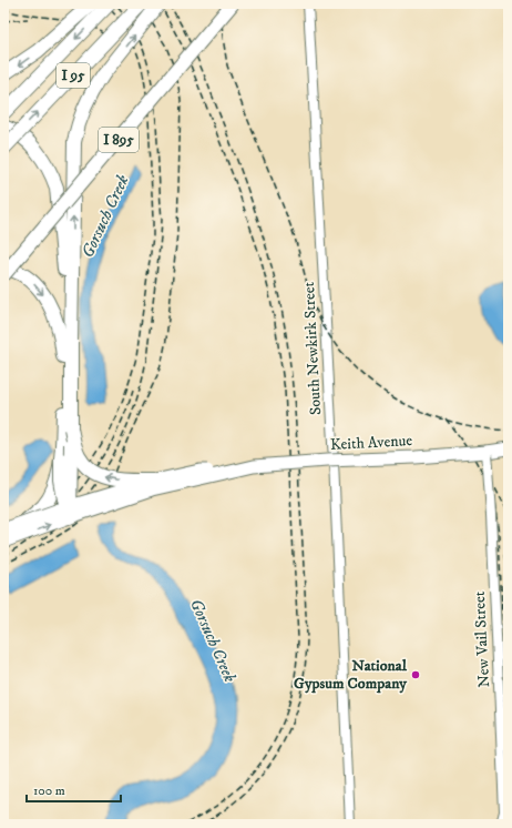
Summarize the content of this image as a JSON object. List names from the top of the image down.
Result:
{
  "streets": {
    "highway": ["I 95", "I 895"],
    "main road": ["Keith Avenue"],
    "street": ["South Newkirk Street", "New Vail Street"]
  },
  "crossings": [
    ["South Newkirk Street", "Keith Avenue"],
    ["Keith Avenue", "New Vail Street"]
  ],
  "water": ["Gorsuch Creek"],
  "places": ["National Gypsum Company"],
  "scale_bar": "100 m"
}
